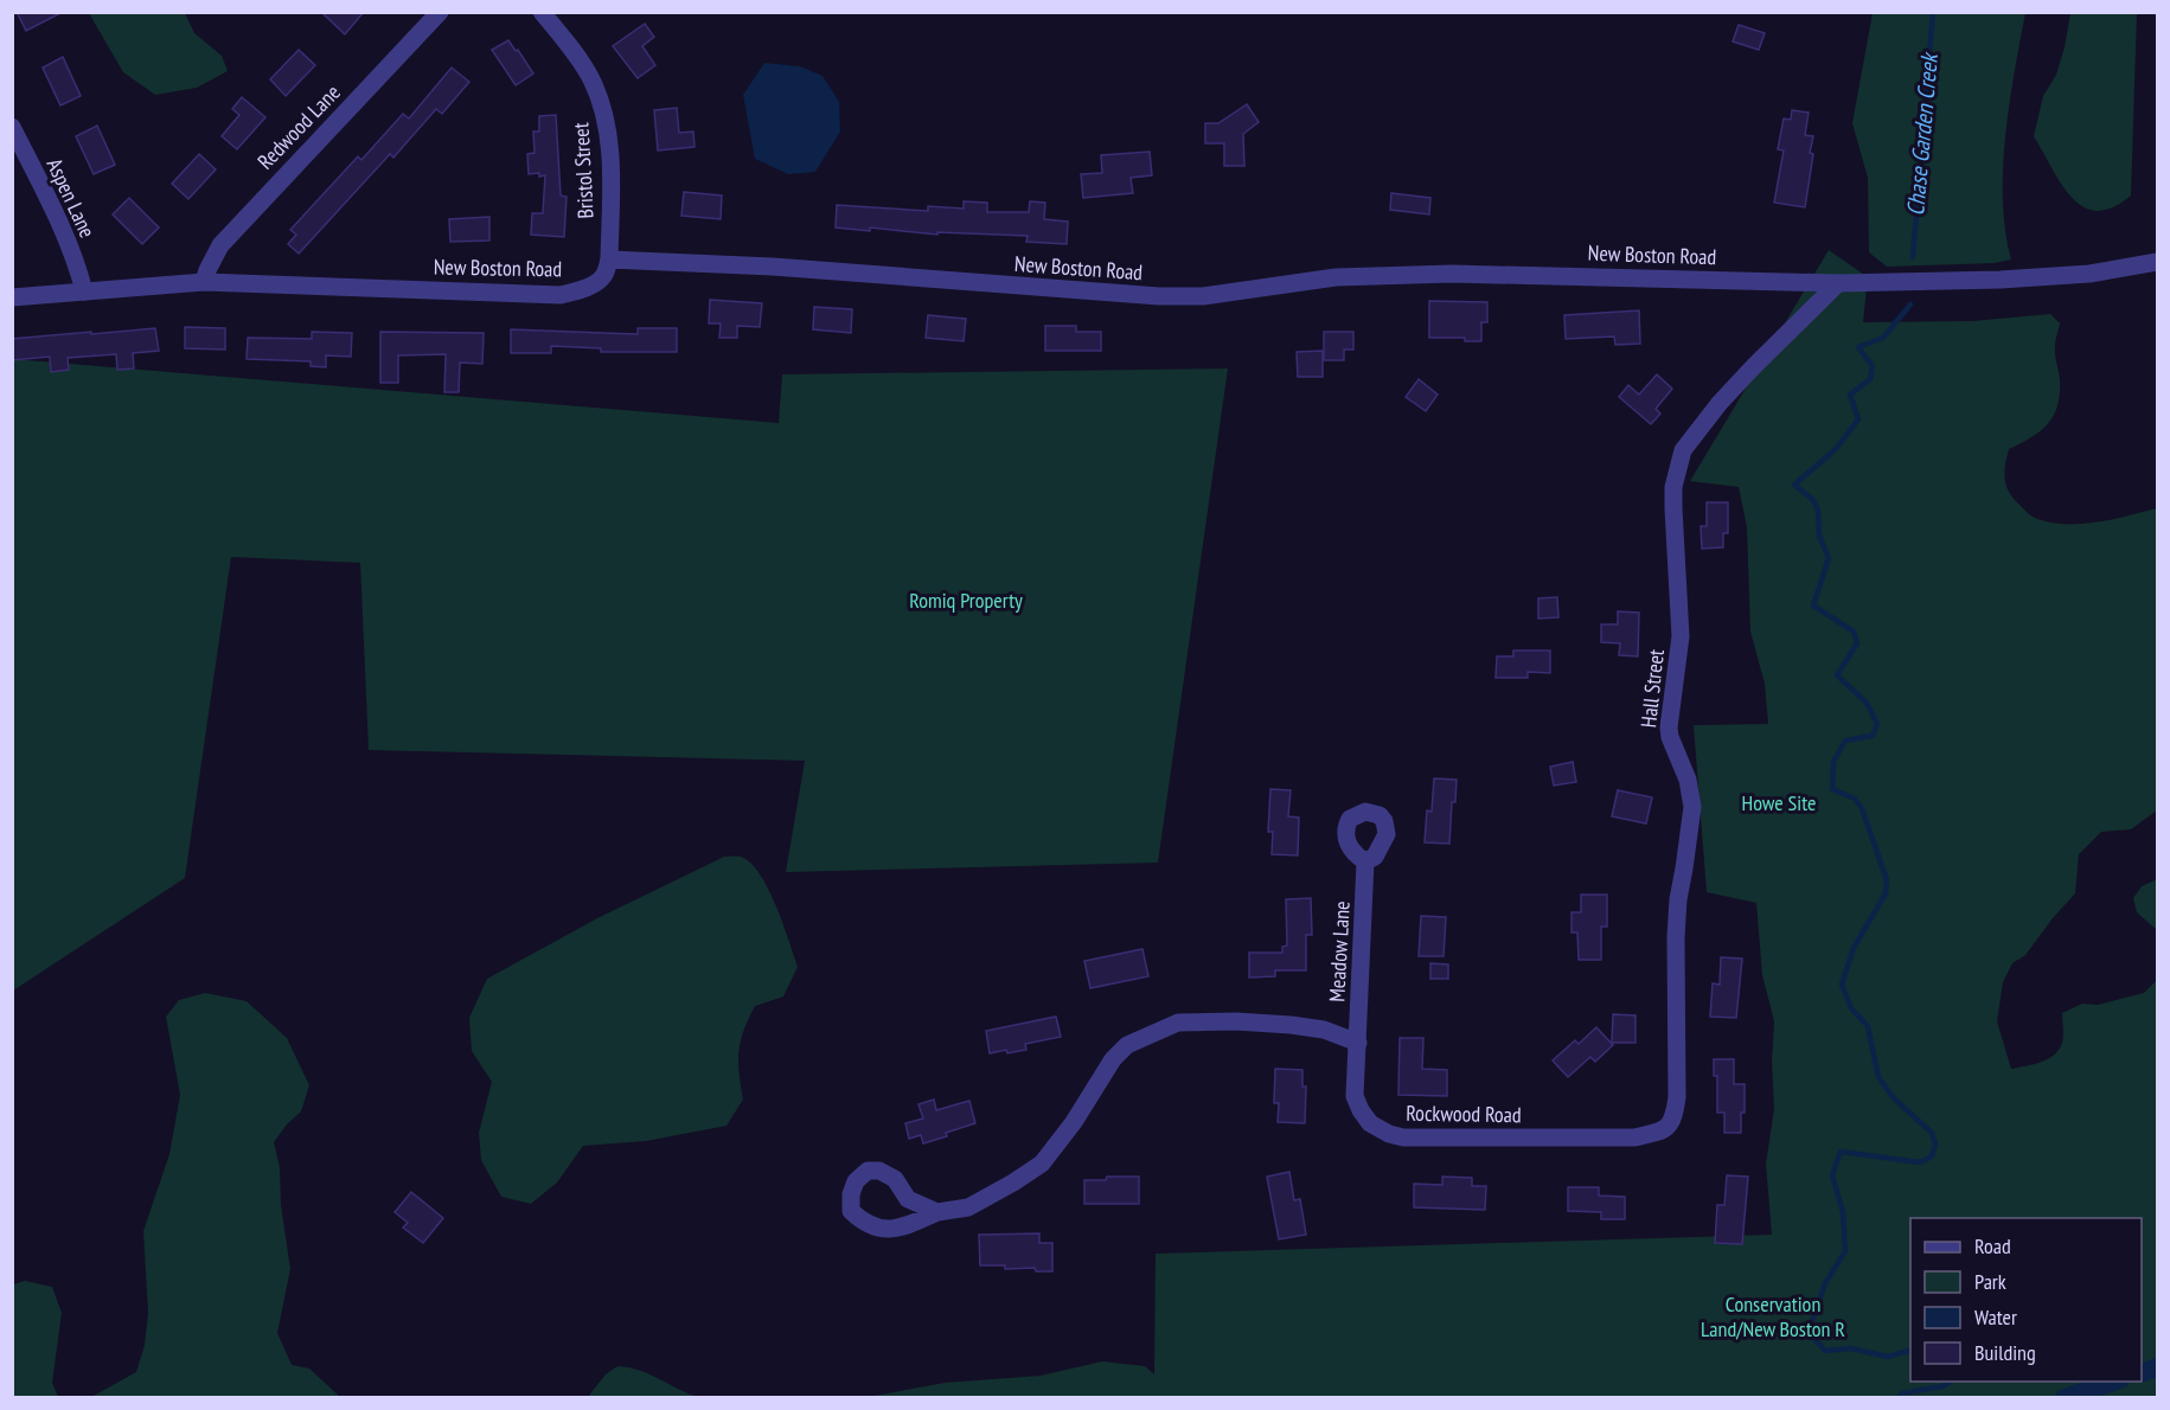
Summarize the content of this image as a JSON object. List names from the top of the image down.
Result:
{
  "streets": {
    "street": [
      "Redwood Lane",
      "Bristol Street",
      "Aspen Lane",
      "New Boston Road",
      "Hall Street",
      "Meadow Lane",
      "Rockwood Road"
    ]
  },
  "crossings": [
    ["Redwood Lane", "New Boston Road"],
    ["Bristol Street", "New Boston Road"],
    ["Aspen Lane", "New Boston Road"],
    ["New Boston Road", "Hall Street"],
    ["Hall Street", "Rockwood Road"],
    ["Meadow Lane", "Rockwood Road"]
  ],
  "water": ["Chase Garden Creek"],
  "parks": ["Romiq Property", "Howe Site", "Conservation Land/New Boston R"],
  "legend": [
    "Road",
    "Park",
    "Water",
    "Building"
  ]
}
